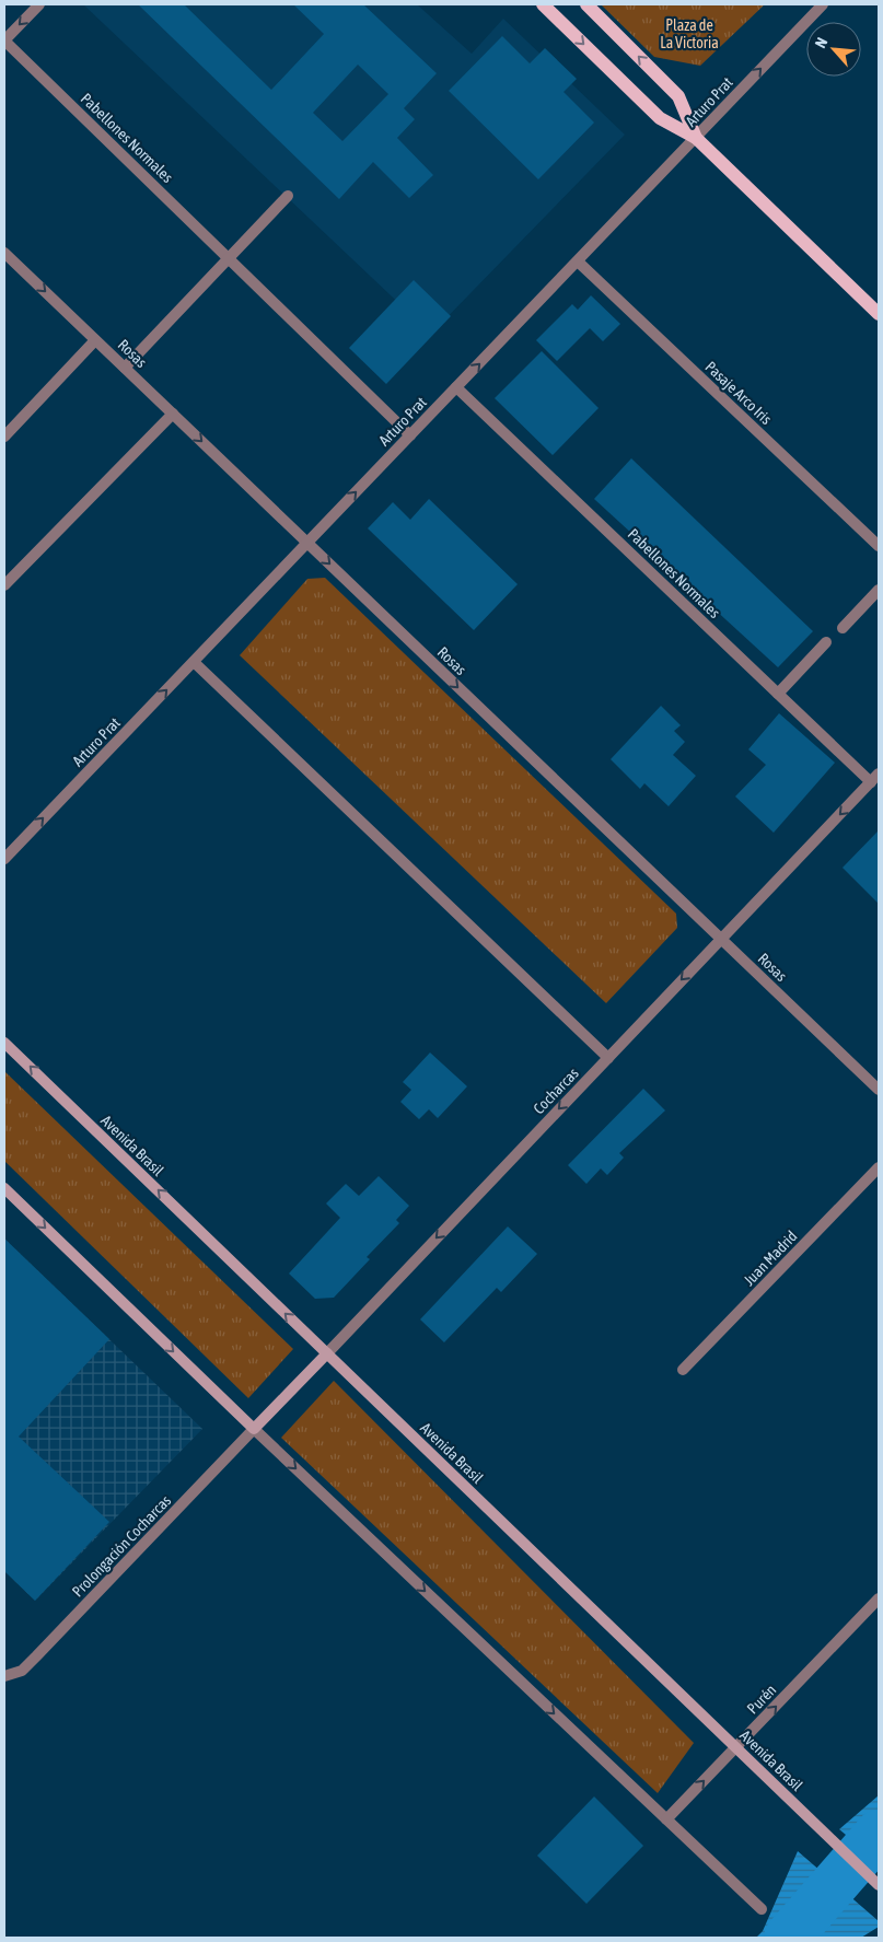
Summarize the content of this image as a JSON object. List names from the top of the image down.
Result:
{
  "streets": {
    "main road": ["Cocharcas", "Avenida Brasil"],
    "street": [
      "Arturo Prat",
      "Pabellones Normales",
      "Rosas",
      "Pasaje Arco Iris",
      "Juan Madrid",
      "Prolongación Cocharcas",
      "Purén"
    ]
  },
  "crossings": [
    ["Arturo Prat", "Pabellones Normales"],
    ["Arturo Prat", "Rosas"],
    ["Arturo Prat", "Pasaje Arco Iris"],
    ["Pabellones Normales", "Cocharcas"],
    ["Rosas", "Cocharcas"],
    ["Cocharcas", "Avenida Brasil"],
    ["Cocharcas", "Prolongación Cocharcas"],
    ["Avenida Brasil", "Purén"]
  ],
  "one_way": [
    "Arturo Prat",
    "Rosas",
    "Cocharcas",
    "Avenida Brasil",
    "Purén"
  ],
  "parks": ["Plaza de La Victoria"],
  "north": "top left"
}
